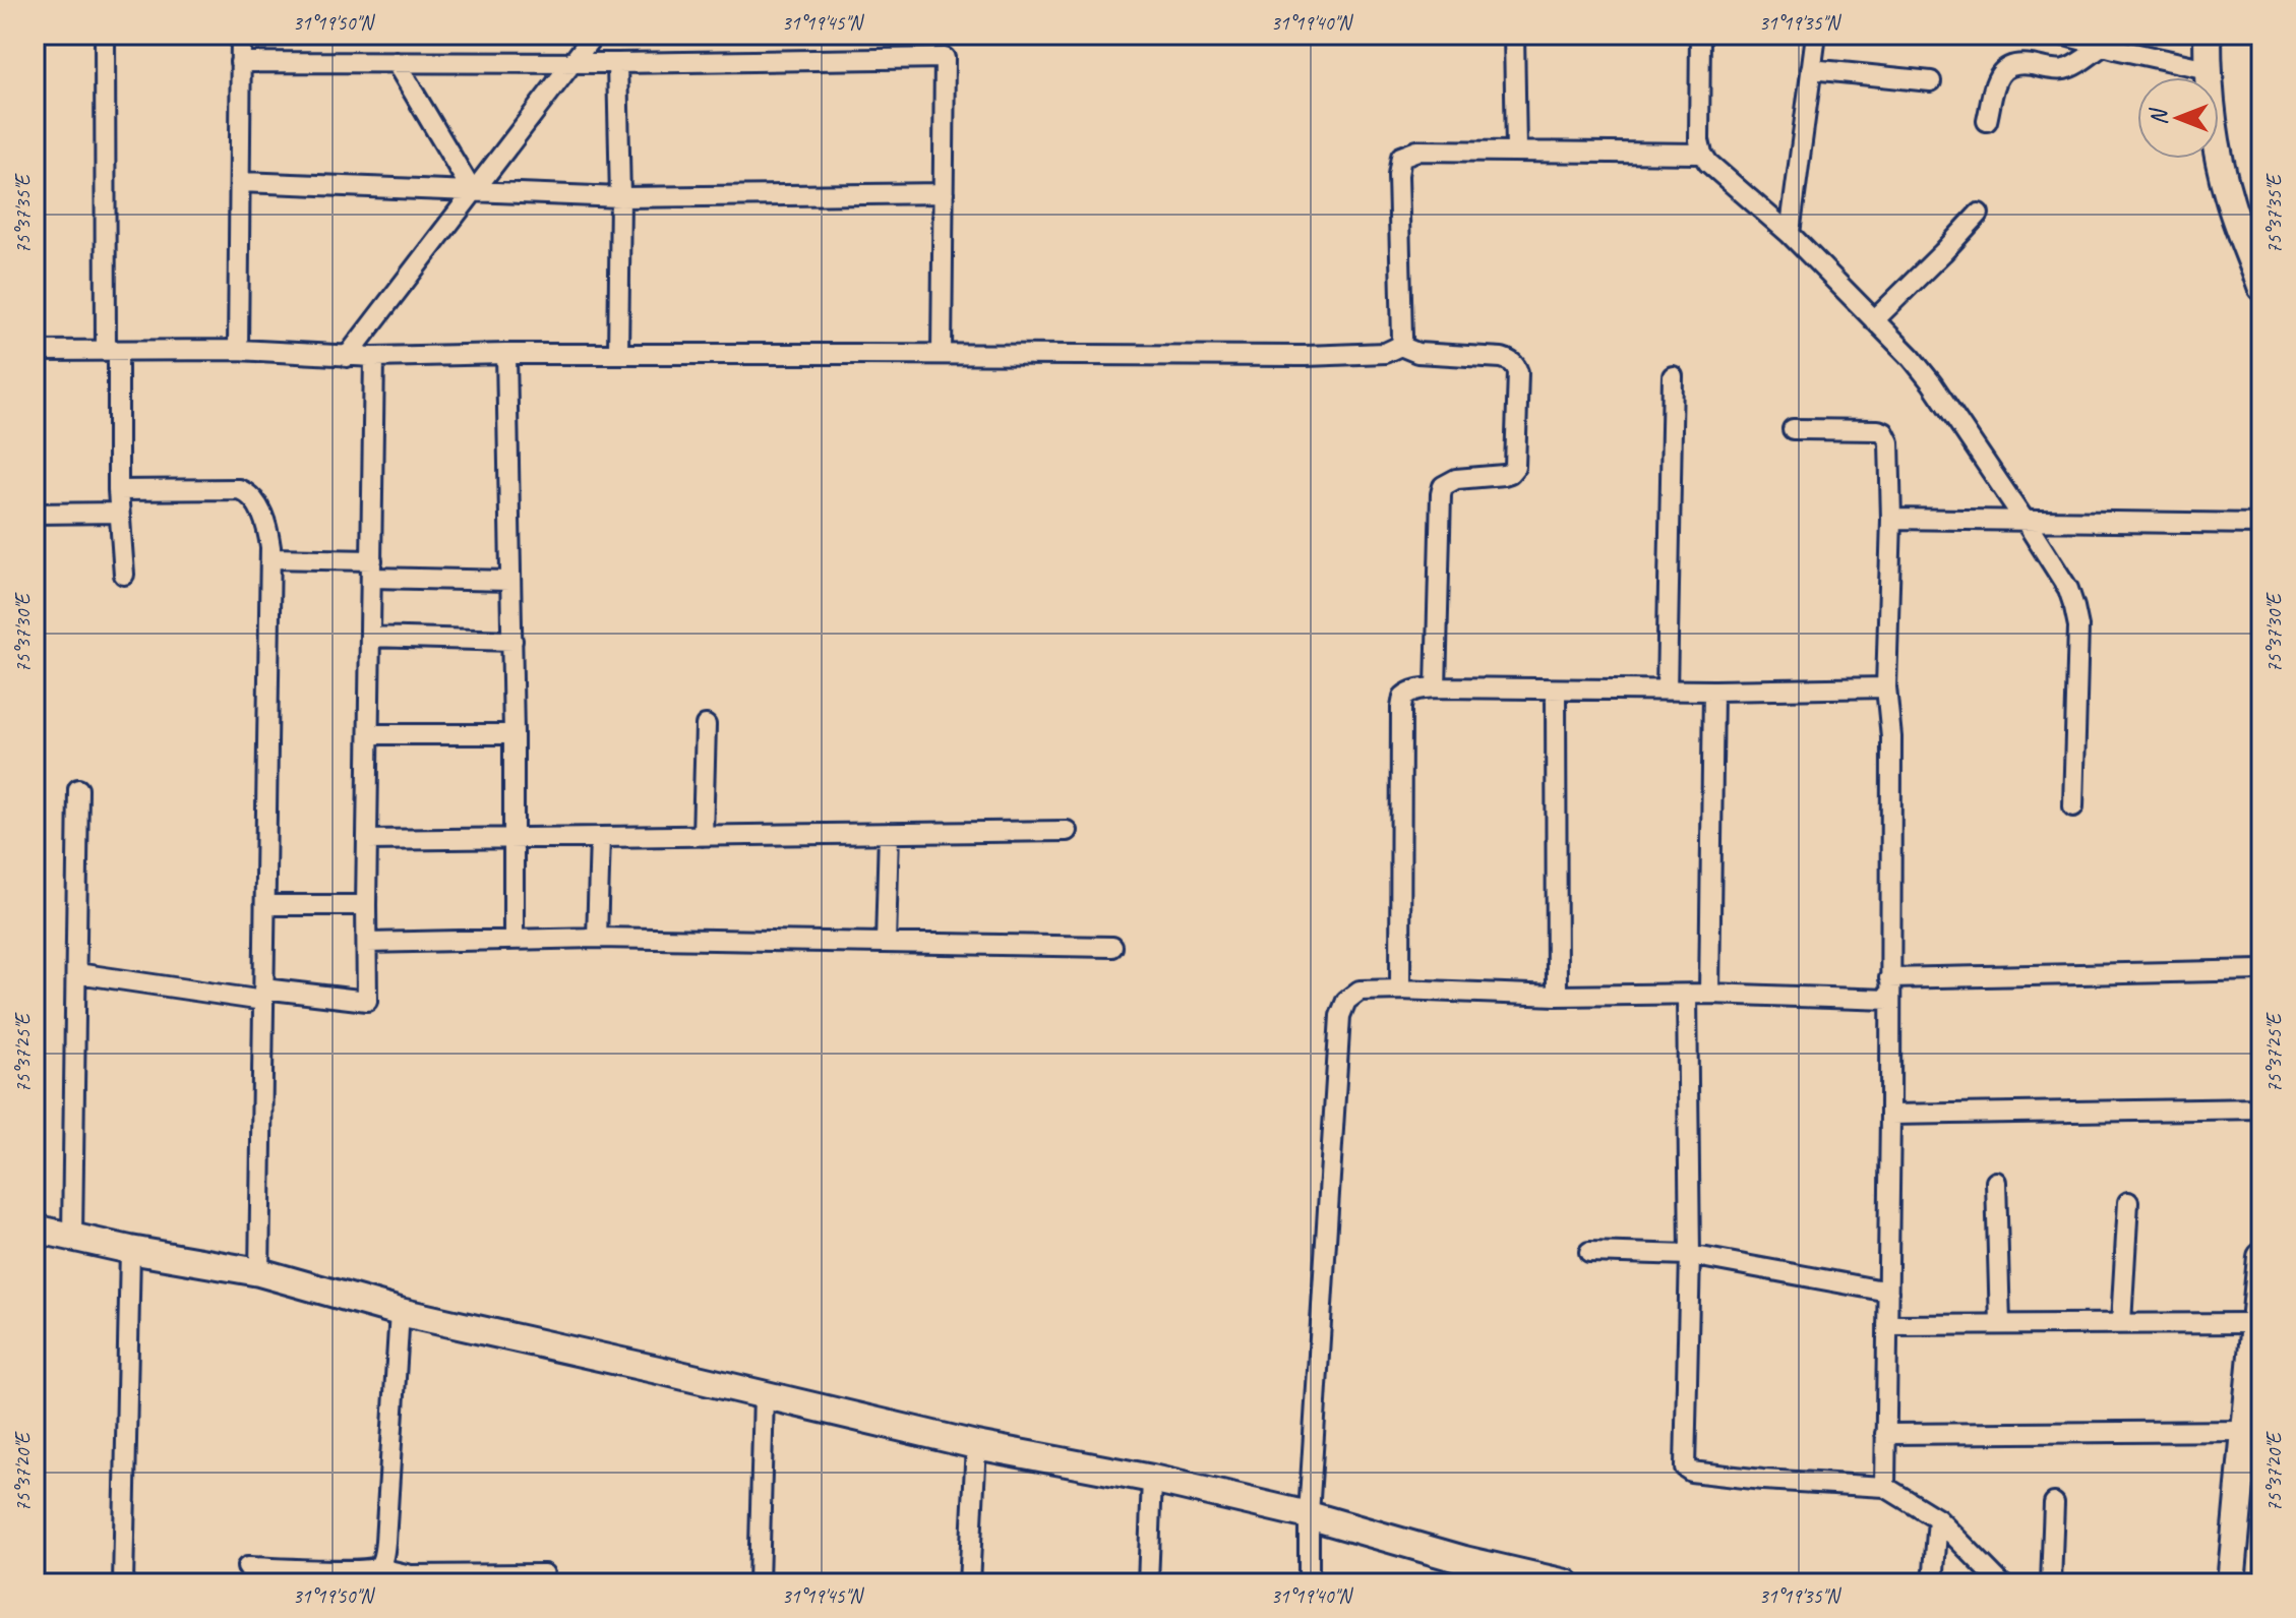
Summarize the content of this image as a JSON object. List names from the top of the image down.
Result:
{
  "north": "left",
  "coordinates": [
    "31°19'50\"N",
    "31°19'45\"N",
    "31°19'40\"N",
    "31°19'35\"N",
    "75°37'35\"E",
    "75°37'30\"E",
    "75°37'25\"E",
    "75°37'20\"E"
  ]
}
